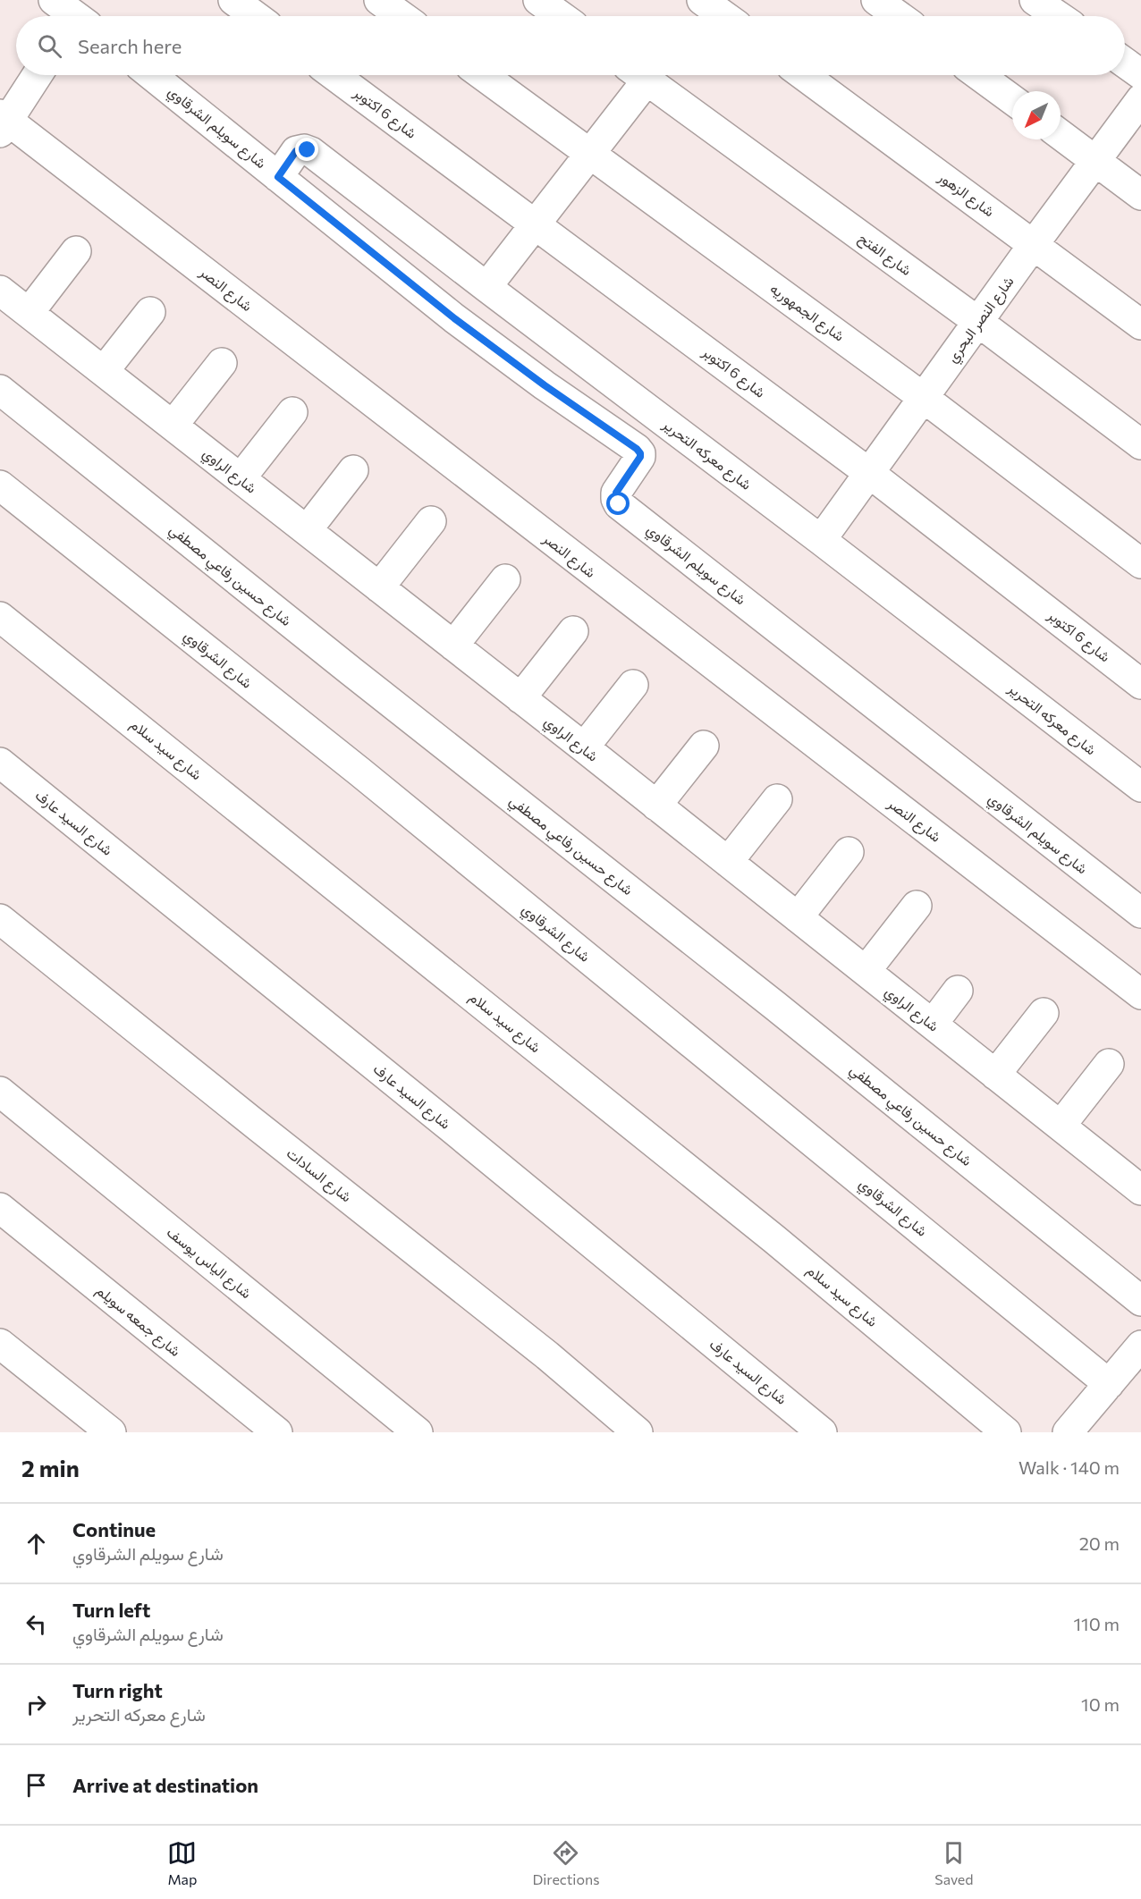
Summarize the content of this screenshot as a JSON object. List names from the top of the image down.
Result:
{
  "streets": {
    "street": [
      "شارع 6 اكتوبر",
      "شارع سويلم الشرقاوي",
      "شارع الزهور",
      "شارع الفتح",
      "شارع النصر",
      "شارع الجمهوريه",
      "شارع النصر البحري",
      "شارع معركه التحرير",
      "شارع الراوي",
      "شارع حسين رفاعي مصطفي",
      "شارع الشرقاوي",
      "شارع سيد سلام",
      "شارع السيد عارف",
      "شارع السادات",
      "شارع الياس يوسف",
      "شارع جمعه سويلم"
    ]
  },
  "crossings": [
    ["شارع 6 اكتوبر", "شارع النصر البحري"],
    ["شارع سويلم الشرقاوي", "شارع معركه التحرير"],
    ["شارع الزهور", "شارع النصر البحري"],
    ["شارع الفتح", "شارع النصر البحري"],
    ["شارع الجمهوريه", "شارع النصر البحري"],
    ["شارع النصر البحري", "شارع معركه التحرير"]
  ],
  "north": "bottom left",
  "page": {
    "search": "Search here",
    "heading": ["2 min", "Walk · 140 m"],
    "list": [
      ["Continue", "شارع سويلم الشرقاوي", "20 m"],
      ["Turn left", "شارع سويلم الشرقاوي", "110 m"],
      ["Turn right", "شارع معركه التحرير", "10 m"],
      "Arrive at destination"
    ],
    "nav": ["Map", "Directions", "Saved"]
  }
}
